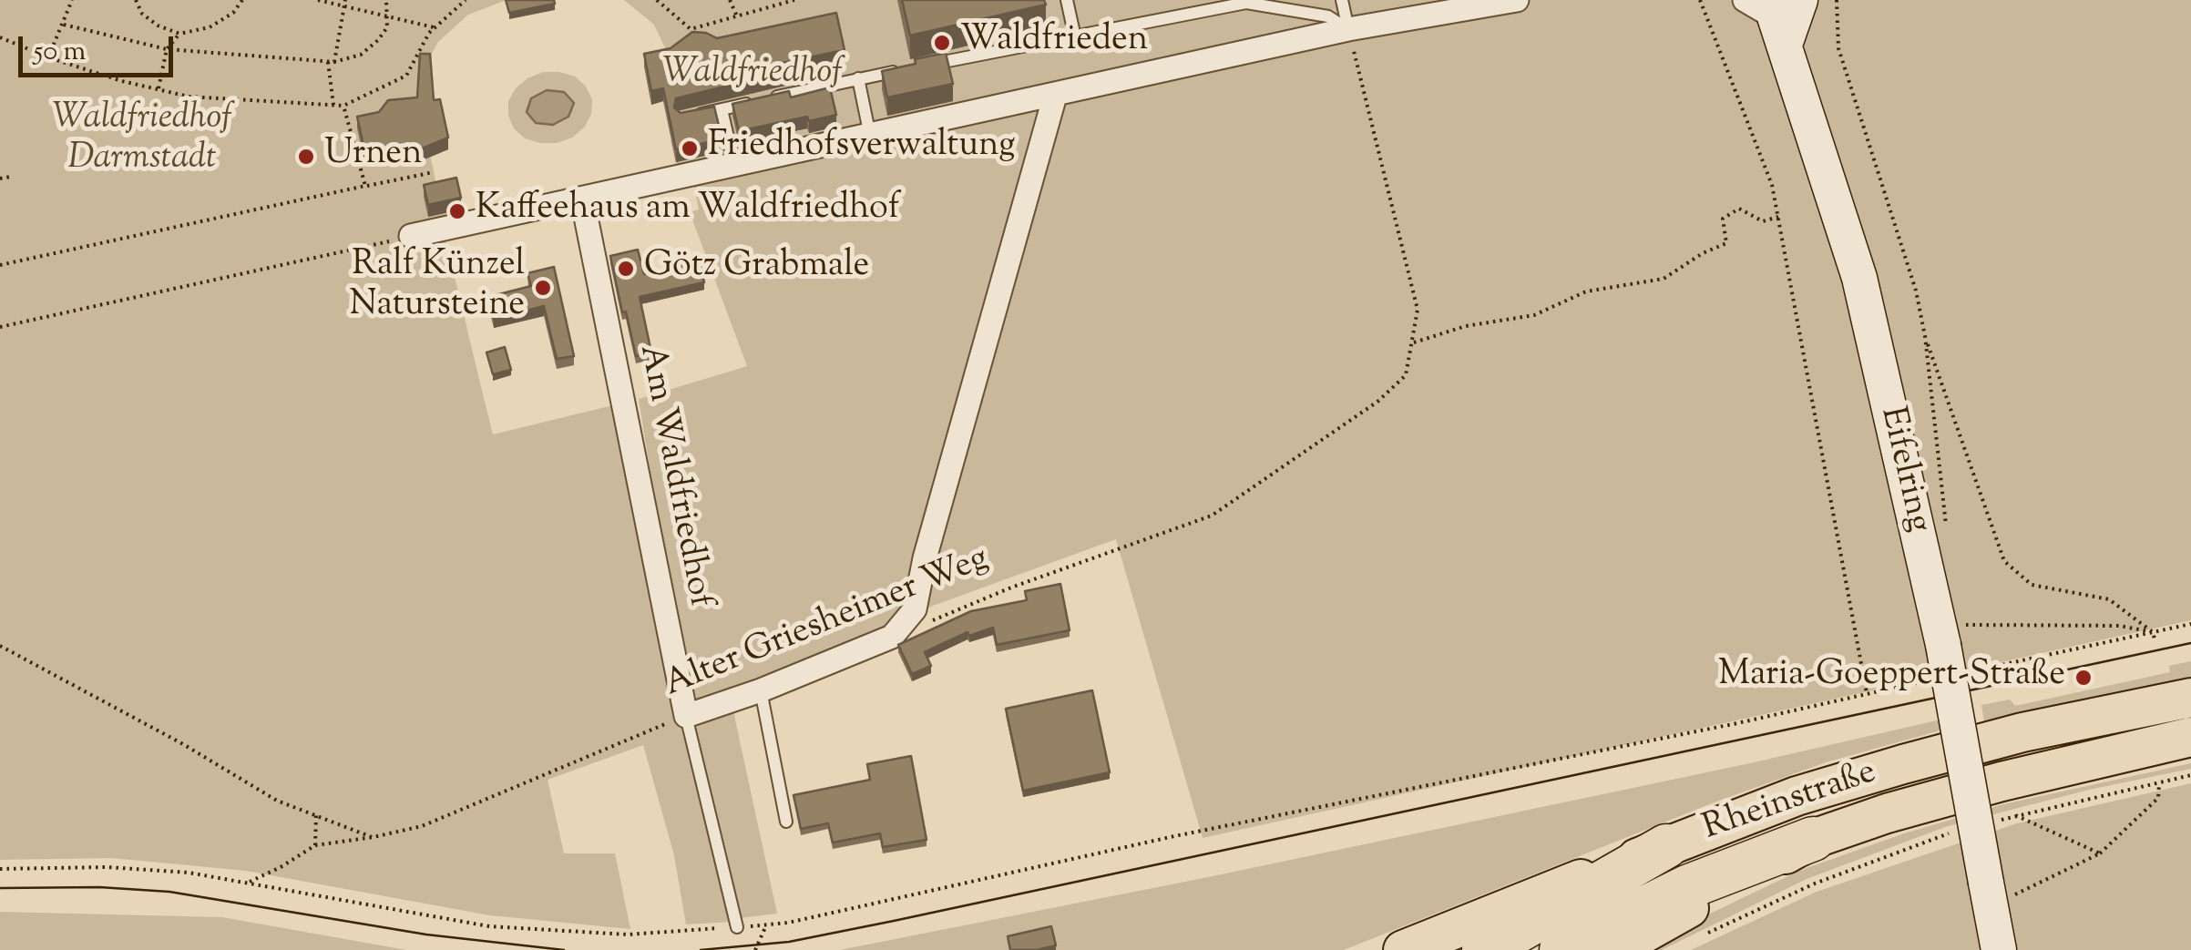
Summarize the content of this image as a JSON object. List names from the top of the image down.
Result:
{
  "streets": {
    "main road": ["Eifelring", "Rheinstraße"],
    "street": ["Am Waldfriedhof", "Alter Griesheimer Weg"]
  },
  "crossings": [
    ["Am Waldfriedhof", "Alter Griesheimer Weg"]
  ],
  "parks": ["Waldfriedhof", "Waldfriedhof Darmstadt"],
  "places": [
    "Waldfrieden",
    "Friedhofsverwaltung",
    "Urnen",
    "Kaffeehaus am Waldfriedhof",
    "Götz Grabmale",
    "Ralf Künzel Natursteine",
    "Maria-Goeppert-Straße"
  ],
  "scale_bar": "50 m"
}
